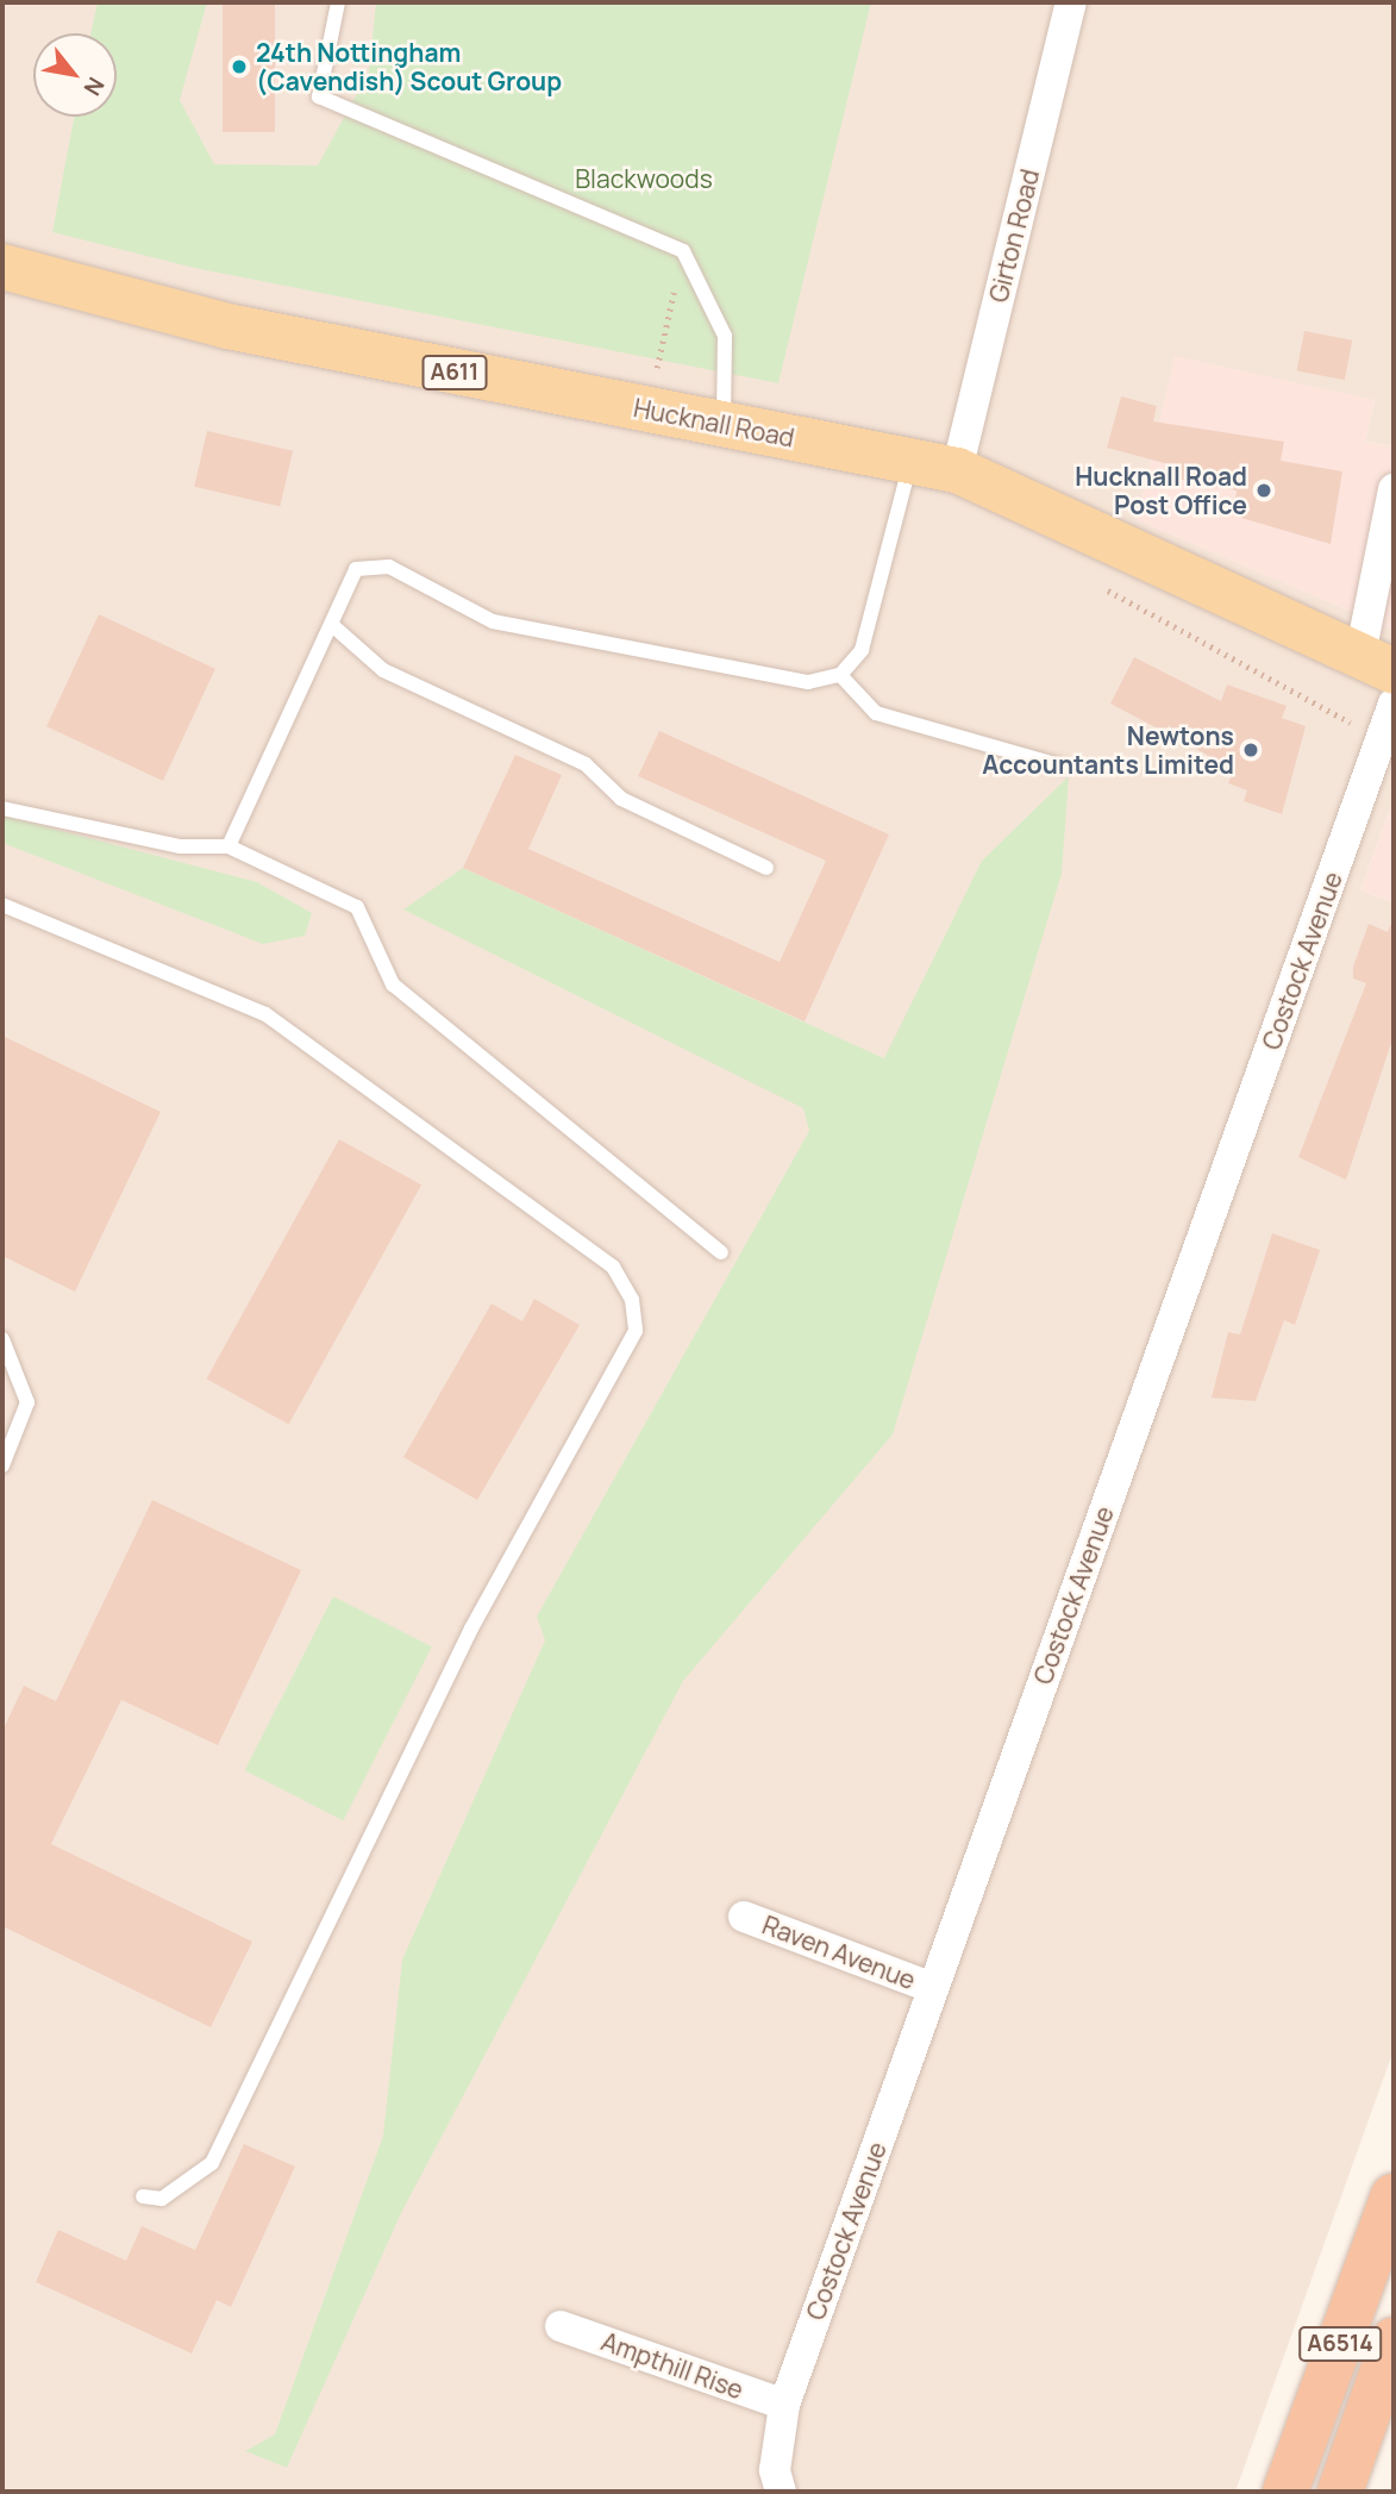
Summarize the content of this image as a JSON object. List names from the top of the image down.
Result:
{
  "streets": {
    "highway": ["A6514"],
    "main road": ["A611", "Hucknall Road"],
    "street": [
      "Girton Road",
      "Costock Avenue",
      "Raven Avenue",
      "Ampthill Rise"
    ]
  },
  "crossings": [
    ["Girton Road", "Hucknall Road"],
    ["Costock Avenue", "Raven Avenue"],
    ["Costock Avenue", "Ampthill Rise"]
  ],
  "parks": ["Blackwoods"],
  "places": ["24th Nottingham (Cavendish) Scout Group", "Hucknall Road Post Office", "Newtons Accountants Limited"],
  "north": "bottom right"
}
